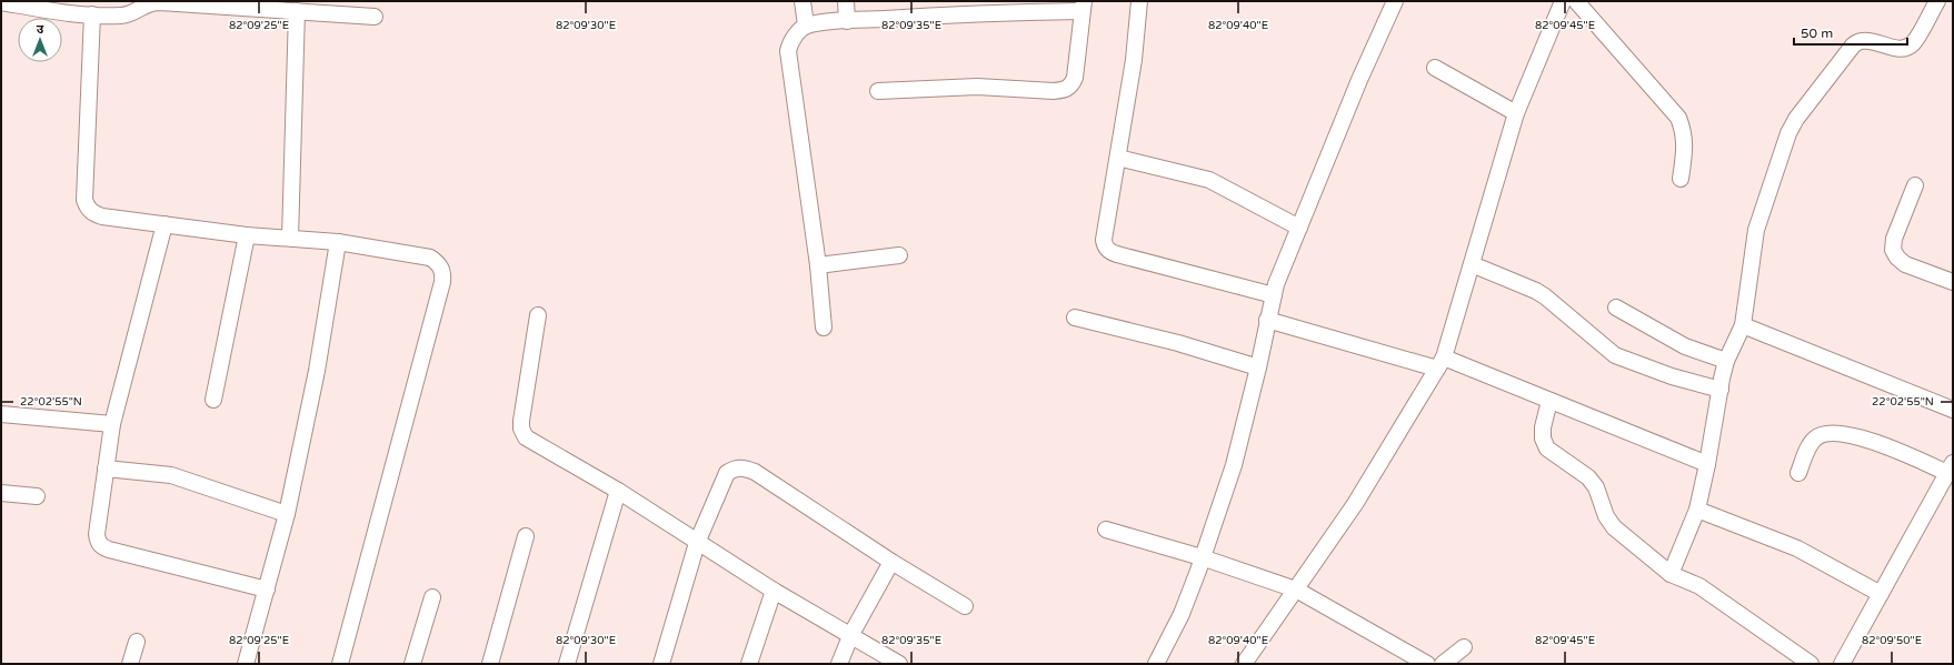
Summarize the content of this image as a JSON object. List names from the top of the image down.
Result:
{
  "scale_bar": "50 m",
  "north": "top",
  "coordinates": [
    "82°09'25\"E",
    "82°09'30\"E",
    "82°09'35\"E",
    "82°09'40\"E",
    "82°09'45\"E",
    "22°02'55\"N",
    "82°09'50\"E"
  ]
}
